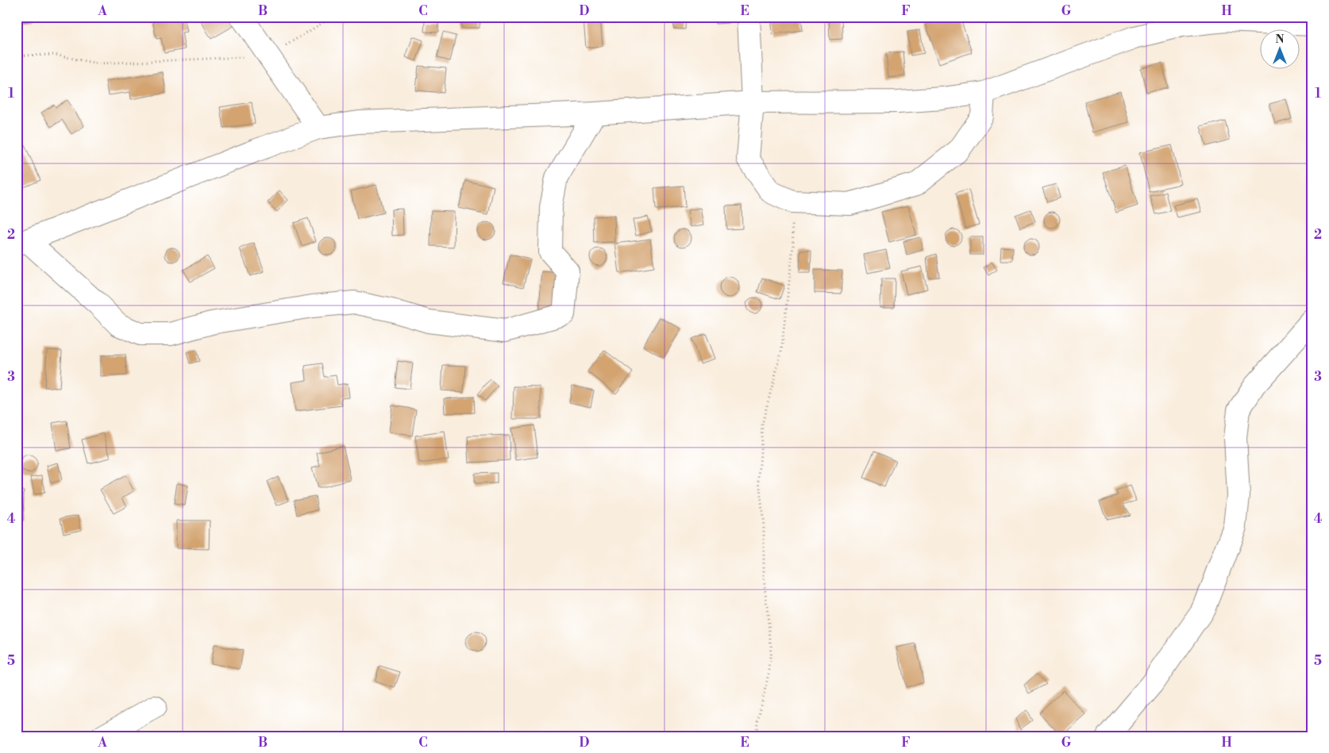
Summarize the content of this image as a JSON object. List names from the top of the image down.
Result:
{
  "north": "top",
  "grid": {
    "columns": [
      "A",
      "B",
      "C",
      "D",
      "E",
      "F",
      "G",
      "H"
    ],
    "rows": [
      "1",
      "2",
      "3",
      "4",
      "5"
    ]
  }
}
